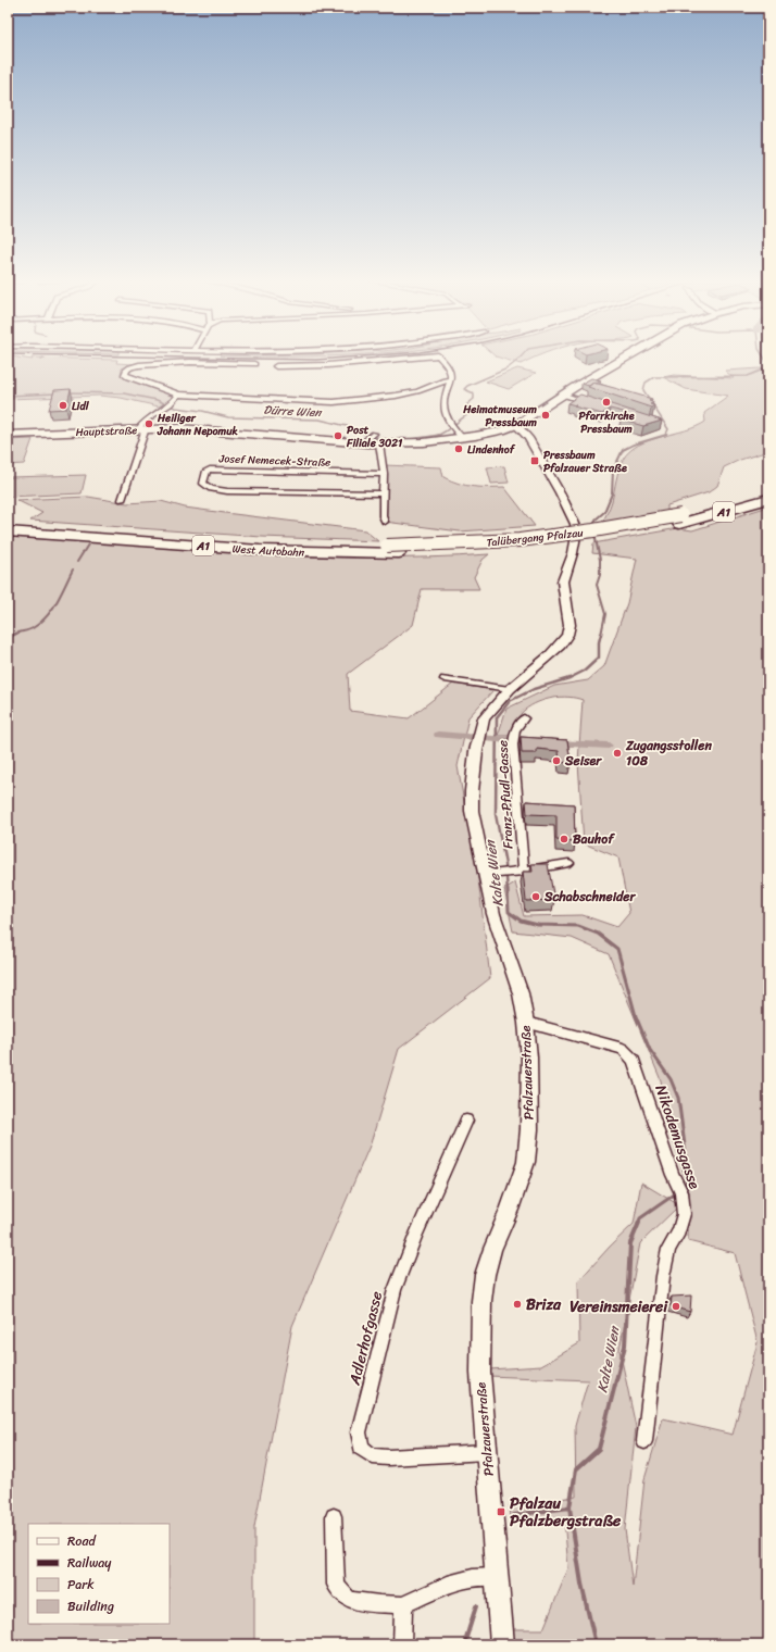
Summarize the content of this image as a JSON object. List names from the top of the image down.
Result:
{
  "streets": {
    "highway": ["A1", "Talübergang Pfalzau", "West Autobahn"],
    "main road": ["Hauptstraße"],
    "street": [
      "Josef Nemecek-Straße",
      "Franz-Pfudl-Gasse",
      "Pfalzauerstraße",
      "Nikodemusgasse",
      "Adlerhofgasse"
    ]
  },
  "crossings": [
    ["Hauptstraße", "Pfalzauerstraße"],
    ["A1", "Talübergang Pfalzau"],
    ["Talübergang Pfalzau", "West Autobahn"],
    ["Pfalzauerstraße", "Nikodemusgasse"],
    ["Pfalzauerstraße", "Adlerhofgasse"]
  ],
  "water": ["Dürre Wien", "Kalte Wien"],
  "places": {
    "other": [
      "Pfarrkirche Pressbaum",
      "Lidl",
      "Heimatmuseum Pressbaum",
      "Heiliger Johann Nepomuk",
      "Post Filiale 3021",
      "Lindenhof",
      "Zugangsstollen 108",
      "Seiser",
      "Bauhof",
      "Schabschneider",
      "Briza",
      "Vereinsmeierei"
    ],
    "transit": ["Pressbaum Pfalzauer Straße", "Pfalzau Pfalzbergstraße"]
  },
  "legend": [
    "Road",
    "Railway",
    "Park",
    "Building"
  ]
}
